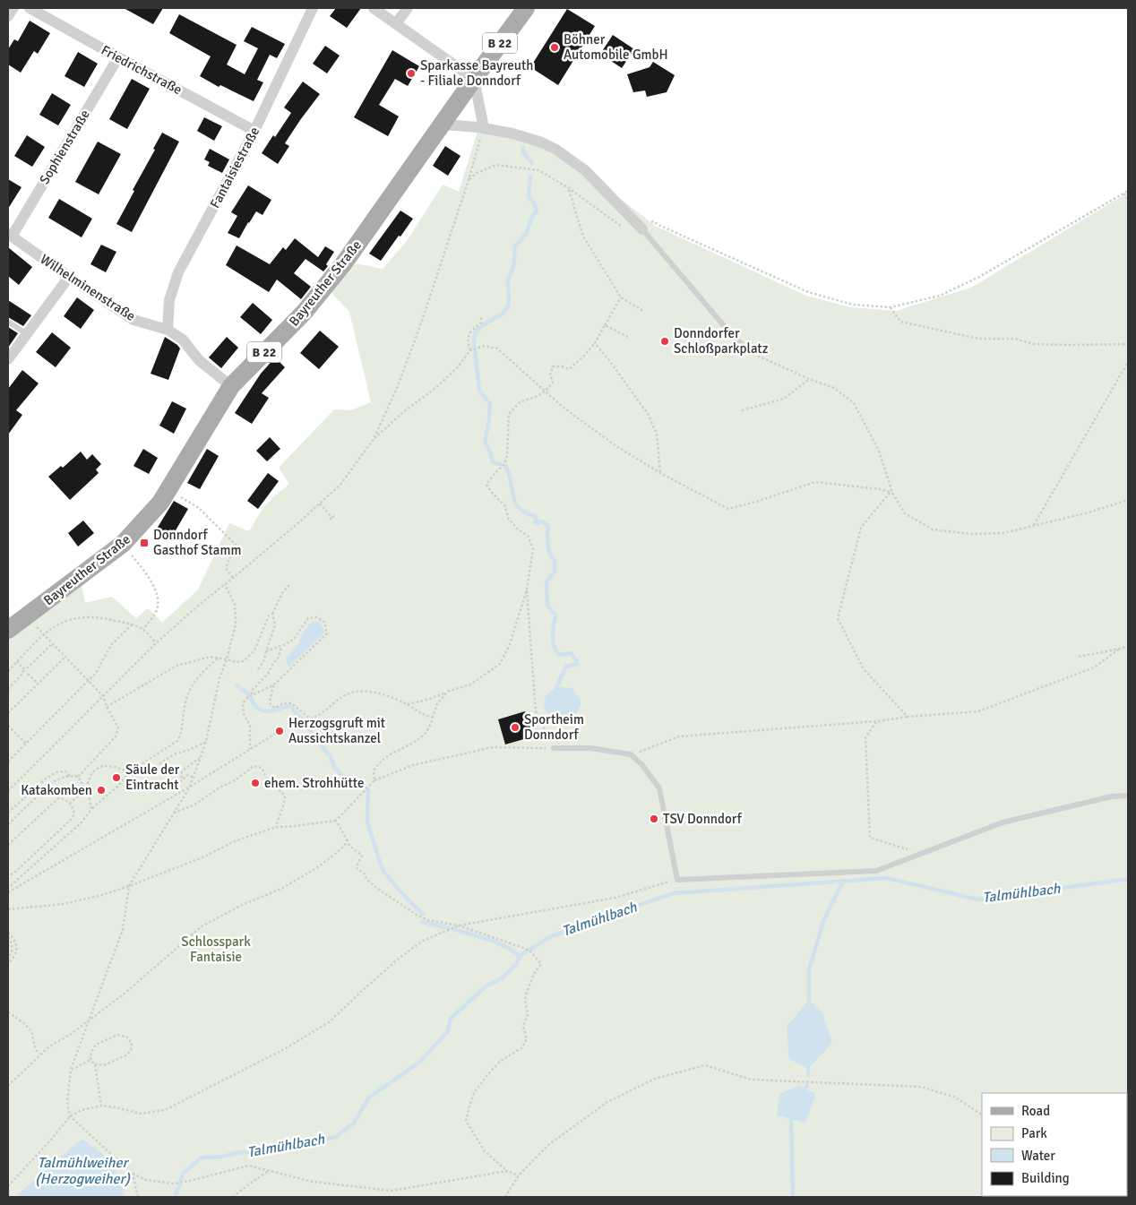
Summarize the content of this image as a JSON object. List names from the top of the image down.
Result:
{
  "streets": {
    "main road": ["B 22", "Bayreuther Straße"],
    "street": [
      "Friedrichstraße",
      "Sophienstraße",
      "Fantaisiestraße",
      "Wilhelminenstraße"
    ]
  },
  "crossings": [
    ["Friedrichstraße", "Sophienstraße"],
    ["Friedrichstraße", "Fantaisiestraße"],
    ["Sophienstraße", "Wilhelminenstraße"],
    ["Fantaisiestraße", "Wilhelminenstraße"],
    ["Bayreuther Straße", "Wilhelminenstraße"]
  ],
  "water": ["Talmühlbach", "Talmühlweiher (Herzogweiher)"],
  "parks": ["Schlosspark Fantaisie"],
  "places": {
    "other": [
      "Böhner Automobile GmbH",
      "Sparkasse Bayreuth - Filiale Donndorf",
      "Donndorfer Schloßparkplatz",
      "Sportheim Donndorf",
      "Herzogsgruft mit Aussichtskanzel",
      "Säule der Eintracht",
      "ehem. Strohhütte",
      "Katakomben",
      "TSV Donndorf"
    ],
    "transit": ["Donndorf Gasthof Stamm"]
  },
  "legend": [
    "Road",
    "Park",
    "Water",
    "Building"
  ]
}
